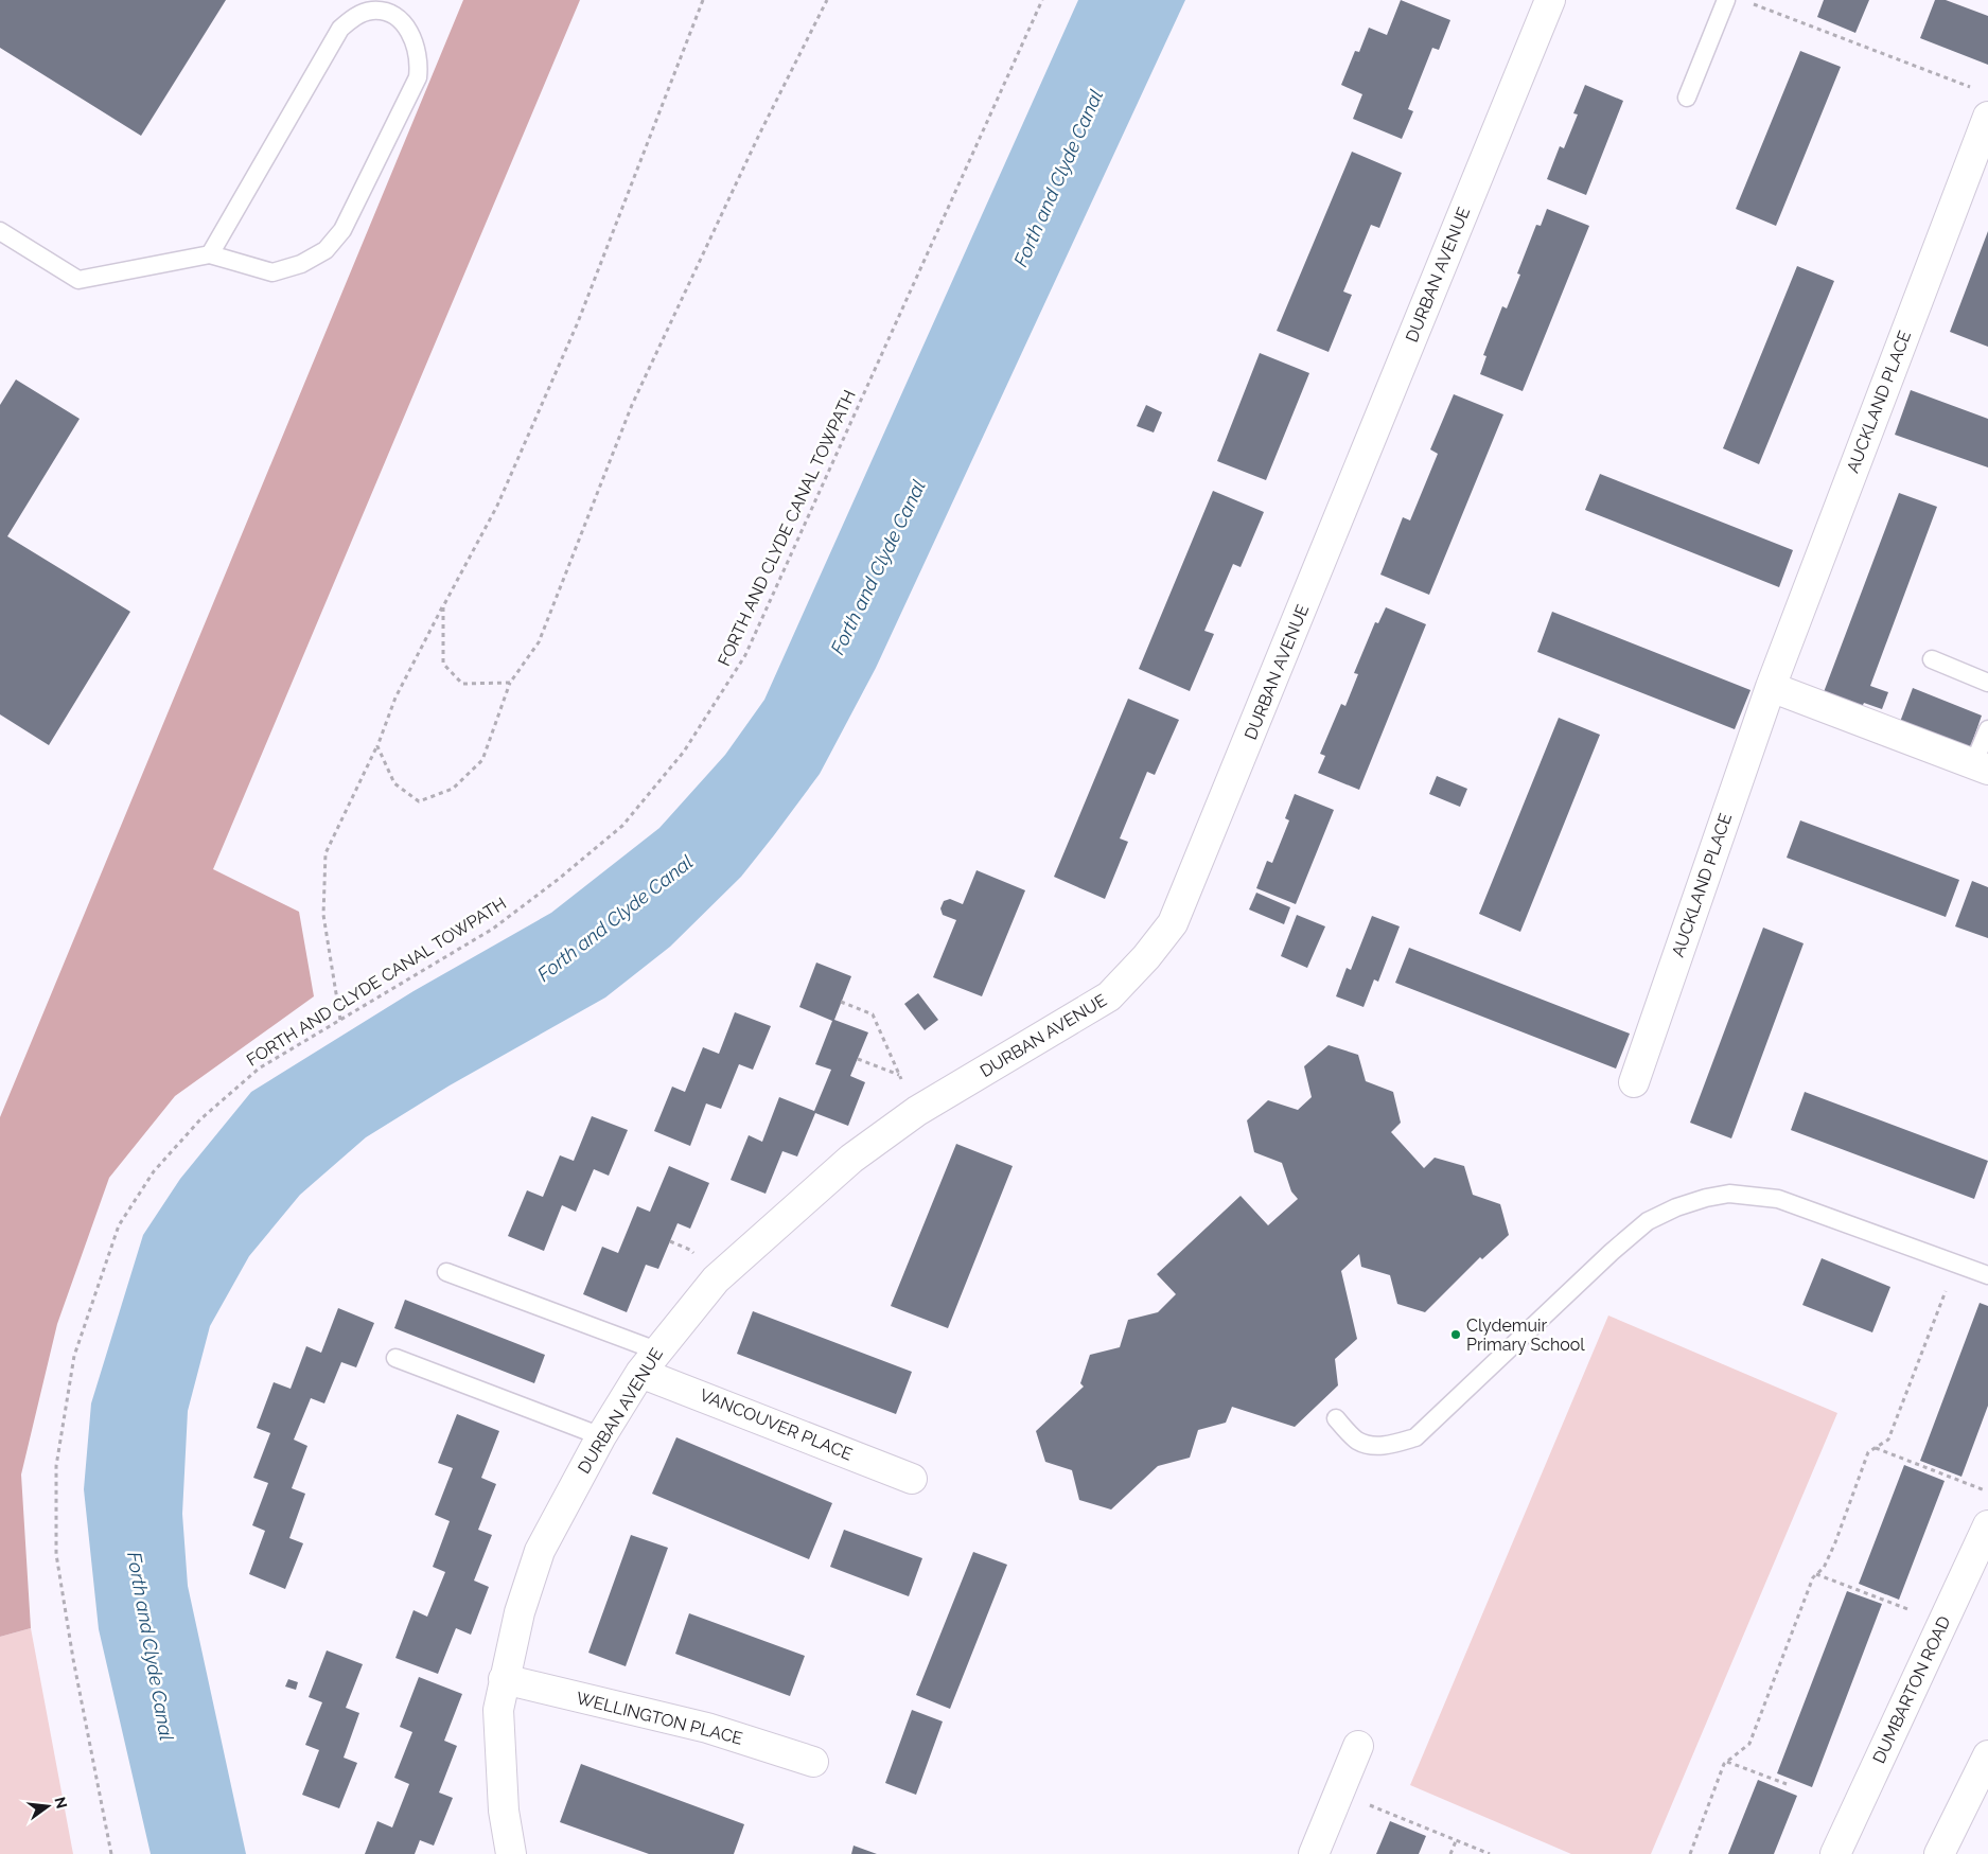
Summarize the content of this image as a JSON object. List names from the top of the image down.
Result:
{
  "streets": {
    "street": [
      "DURBAN AVENUE",
      "AUCKLAND PLACE",
      "VANCOUVER PLACE",
      "DUMBARTON ROAD",
      "WELLINGTON PLACE"
    ],
    "path": ["FORTH AND CLYDE CANAL TOWPATH"]
  },
  "crossings": [
    ["DURBAN AVENUE", "VANCOUVER PLACE"],
    ["DURBAN AVENUE", "WELLINGTON PLACE"]
  ],
  "water": ["Forth and Clyde Canal"],
  "places": ["Clydemuir Primary School"],
  "north": "right"
}
